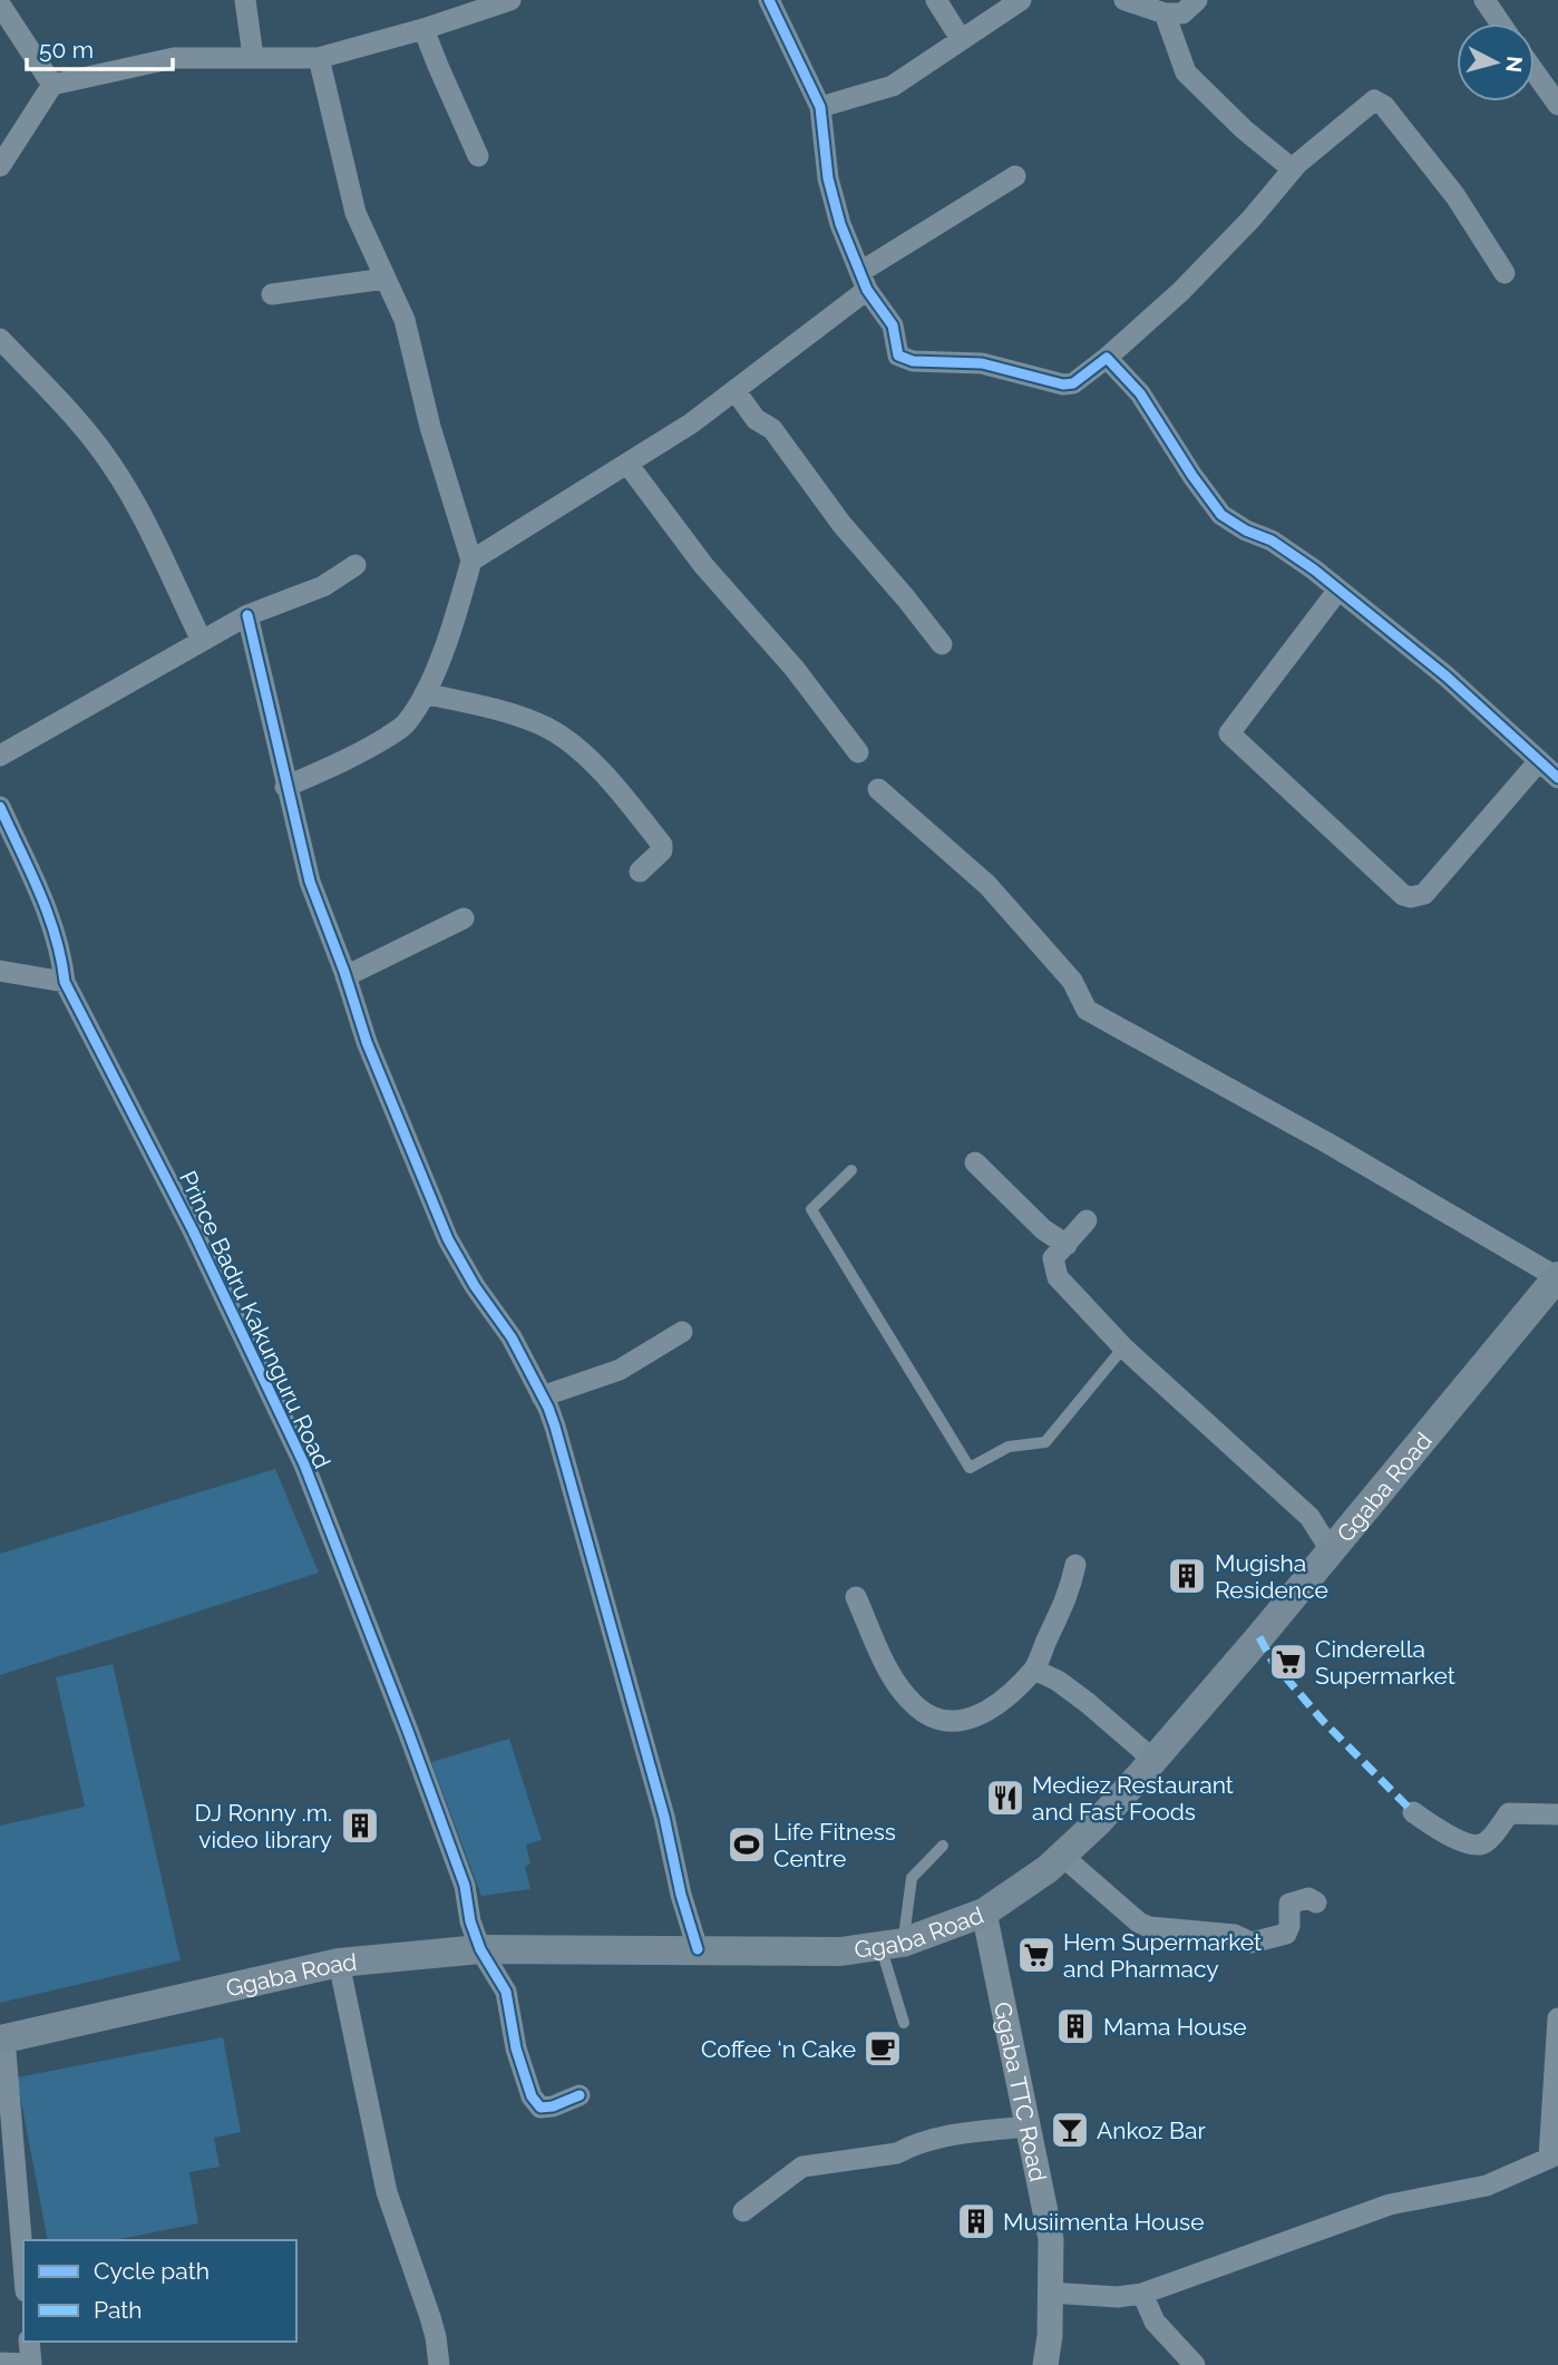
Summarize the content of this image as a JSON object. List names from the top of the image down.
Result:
{
  "streets": {
    "main road": ["Ggaba Road"],
    "street": ["Prince Badru Kakunguru Road", "Ggaba TTC Road"]
  },
  "crossings": [
    ["Prince Badru Kakunguru Road", "Ggaba Road"],
    ["Ggaba Road", "Ggaba TTC Road"]
  ],
  "places": {
    "building": [
      "Mugisha Residence",
      "DJ Ronny .m. video library",
      "Mama House",
      "Musiimenta House"
    ],
    "supermarket": ["Cinderella Supermarket", "Hem Supermarket and Pharmacy"],
    "restaurant": ["Mediez Restaurant and Fast Foods"],
    "sports": ["Life Fitness Centre"],
    "cafe": ["Coffee ‘n Cake"],
    "bar": ["Ankoz Bar"]
  },
  "legend": ["Cycle path", "Path"],
  "scale_bar": "50 m",
  "north": "right"
}
